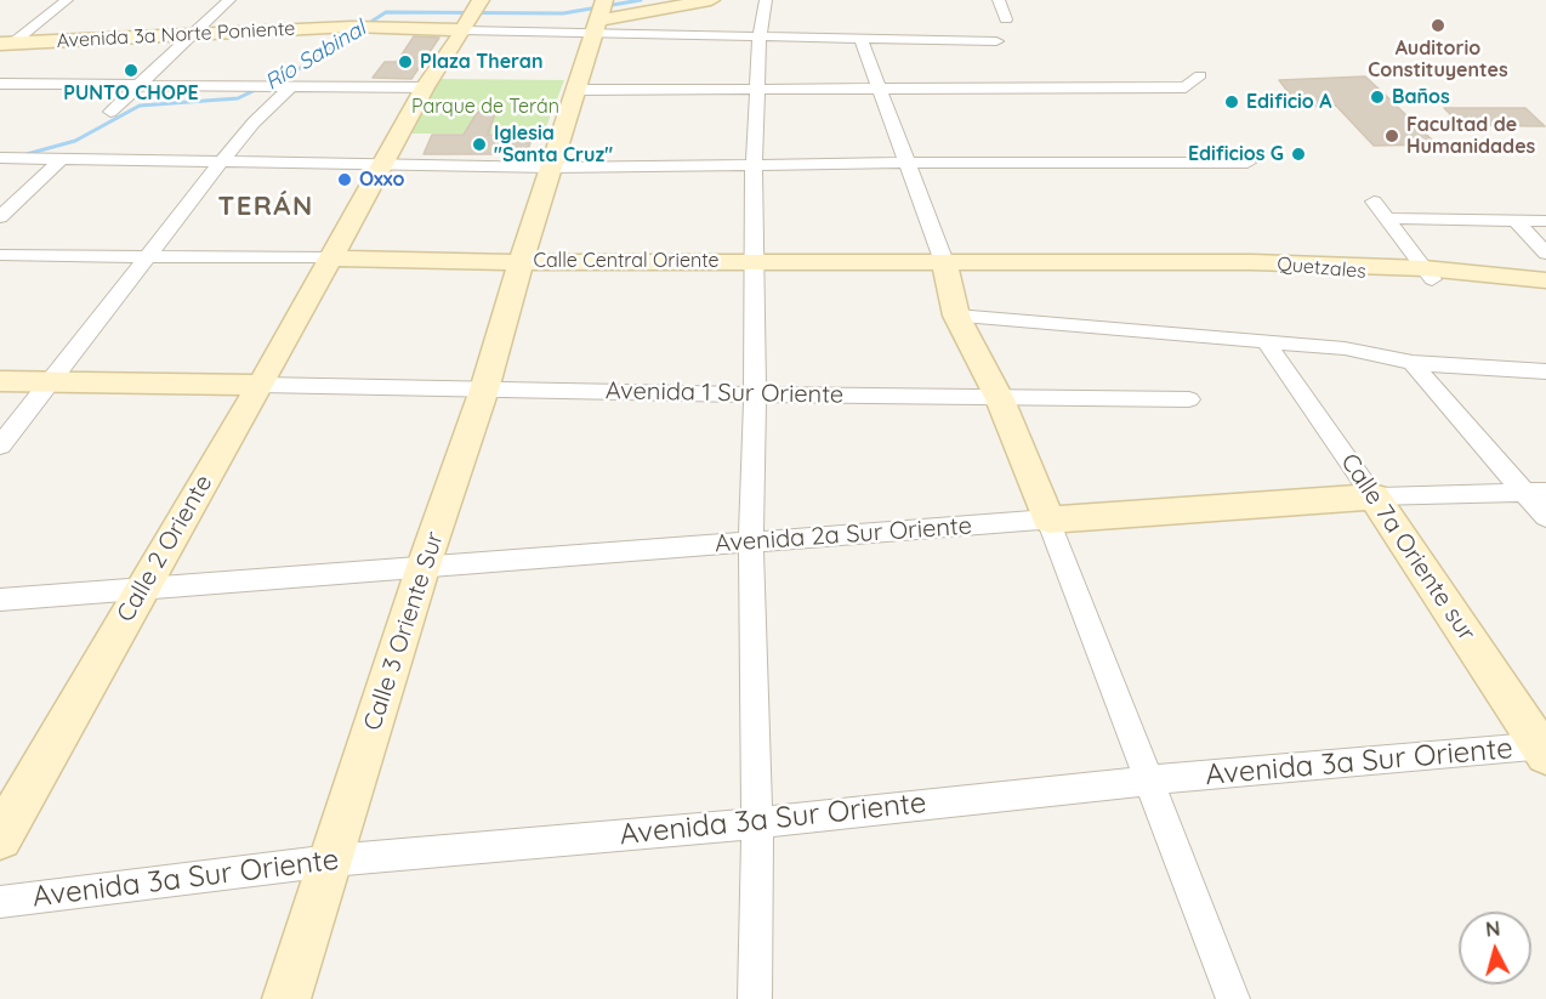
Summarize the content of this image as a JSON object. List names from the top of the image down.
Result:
{
  "streets": {
    "main road": [
      "Avenida 3a Norte Poniente",
      "Calle Central Oriente",
      "Quetzales",
      "Avenida 2a Sur Oriente",
      "Calle 7a Oriente sur",
      "Calle 2 Oriente",
      "Calle 3 Oriente Sur"
    ],
    "street": ["Avenida 1 Sur Oriente", "Avenida 3a Sur Oriente"]
  },
  "crossings": [
    ["Avenida 3a Norte Poniente", "Calle 2 Oriente"],
    ["Calle Central Oriente", "Quetzales"],
    ["Calle Central Oriente", "Calle 2 Oriente"],
    ["Calle Central Oriente", "Calle 3 Oriente Sur"],
    ["Avenida 1 Sur Oriente", "Calle 2 Oriente"],
    ["Avenida 1 Sur Oriente", "Calle 3 Oriente Sur"],
    ["Avenida 2a Sur Oriente", "Calle 7a Oriente sur"],
    ["Avenida 2a Sur Oriente", "Calle 2 Oriente"],
    ["Avenida 2a Sur Oriente", "Calle 3 Oriente Sur"],
    ["Calle 7a Oriente sur", "Avenida 3a Sur Oriente"],
    ["Calle 3 Oriente Sur", "Avenida 3a Sur Oriente"]
  ],
  "districts": ["TERÁN"],
  "water": ["Río Sabinal"],
  "parks": ["Parque de Terán"],
  "places": [
    "Auditorio Constituyentes",
    "Plaza Theran",
    "PUNTO CHOPE",
    "Baños",
    "Edificio A",
    "Facultad de Humanidades",
    "Iglesia \"Santa Cruz\"",
    "Edificios G",
    "Oxxo"
  ],
  "north": "top"
}
